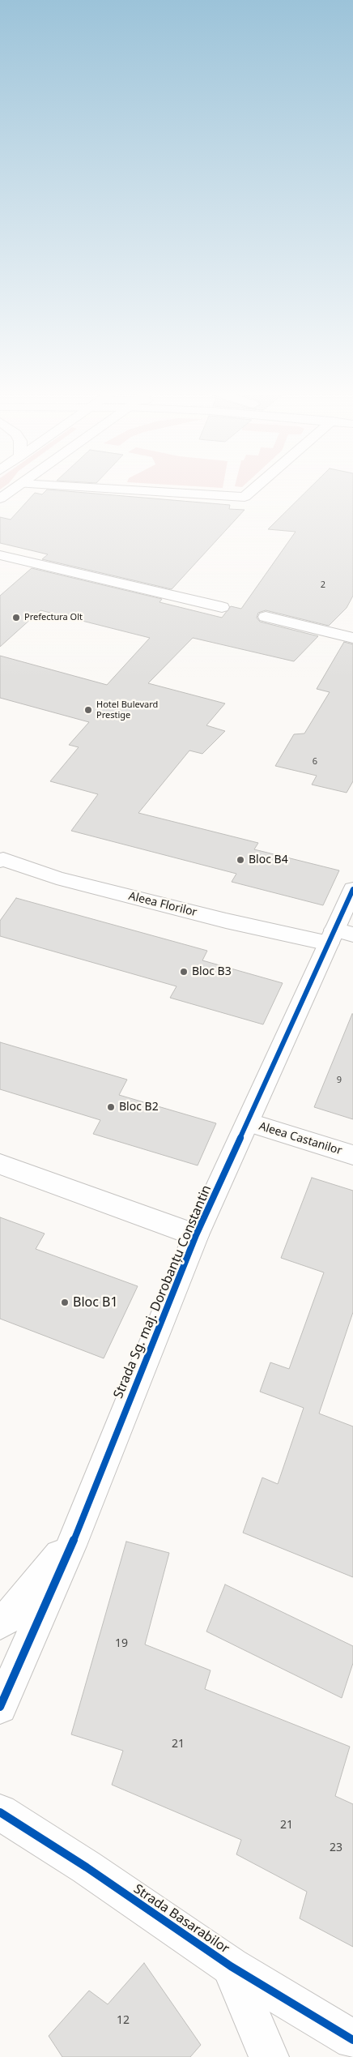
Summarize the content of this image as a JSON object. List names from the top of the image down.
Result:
{
  "streets": {
    "street": [
      "Aleea Florilor",
      "Aleea Castanilor",
      "Strada Sg. maj. Dorobanțu Constantin",
      "Strada Basarabilor"
    ]
  },
  "crossings": [
    ["Aleea Florilor", "Strada Sg. maj. Dorobanțu Constantin"],
    ["Aleea Castanilor", "Strada Sg. maj. Dorobanțu Constantin"]
  ],
  "places": [
    "Prefectura Olt",
    "Hotel Bulevard Prestige",
    "Bloc B4",
    "Bloc B3",
    "Bloc B2",
    "Bloc B1"
  ],
  "house_numbers": [
    "2",
    "6",
    "9",
    "19",
    "21",
    "21",
    "23",
    "12"
  ]
}
